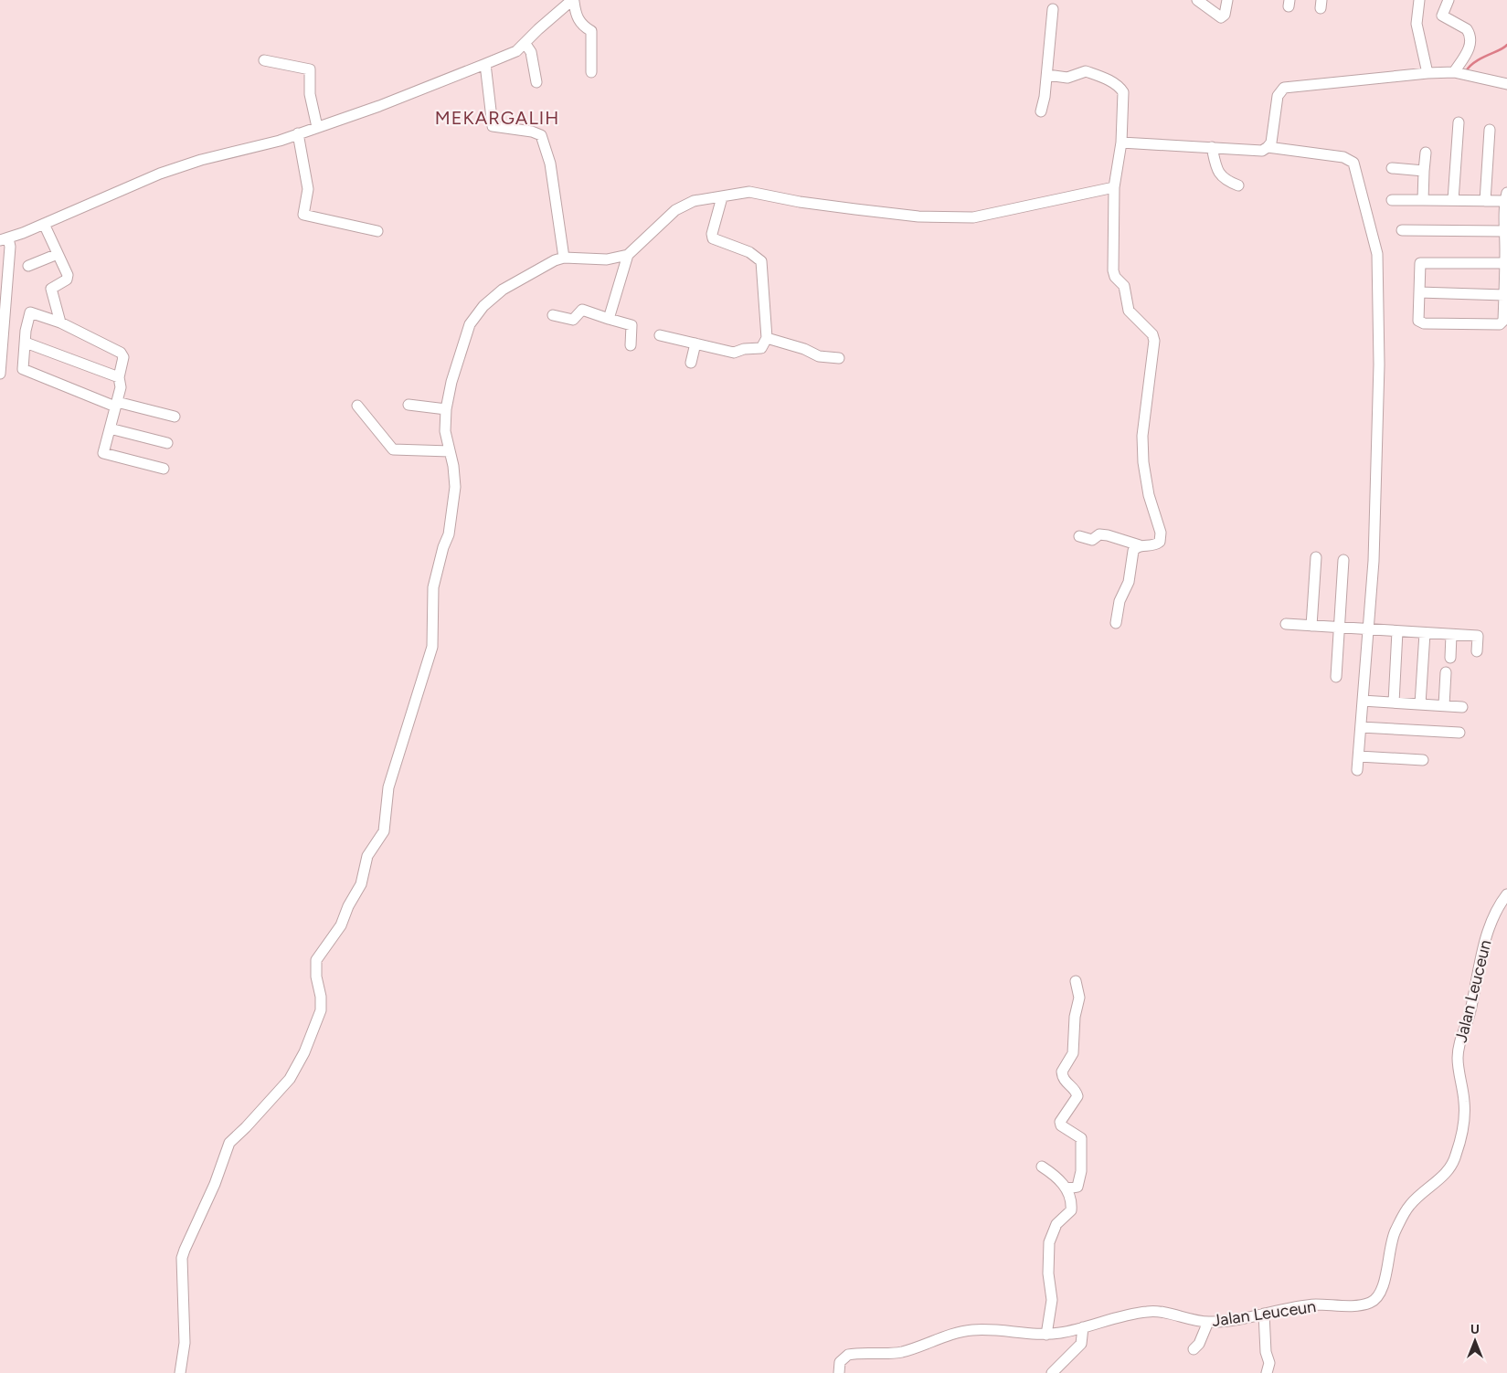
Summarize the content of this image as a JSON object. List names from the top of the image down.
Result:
{
  "streets": {
    "street": ["Jalan Leuceun"]
  },
  "districts": ["MEKARGALIH"],
  "north": "top"
}
